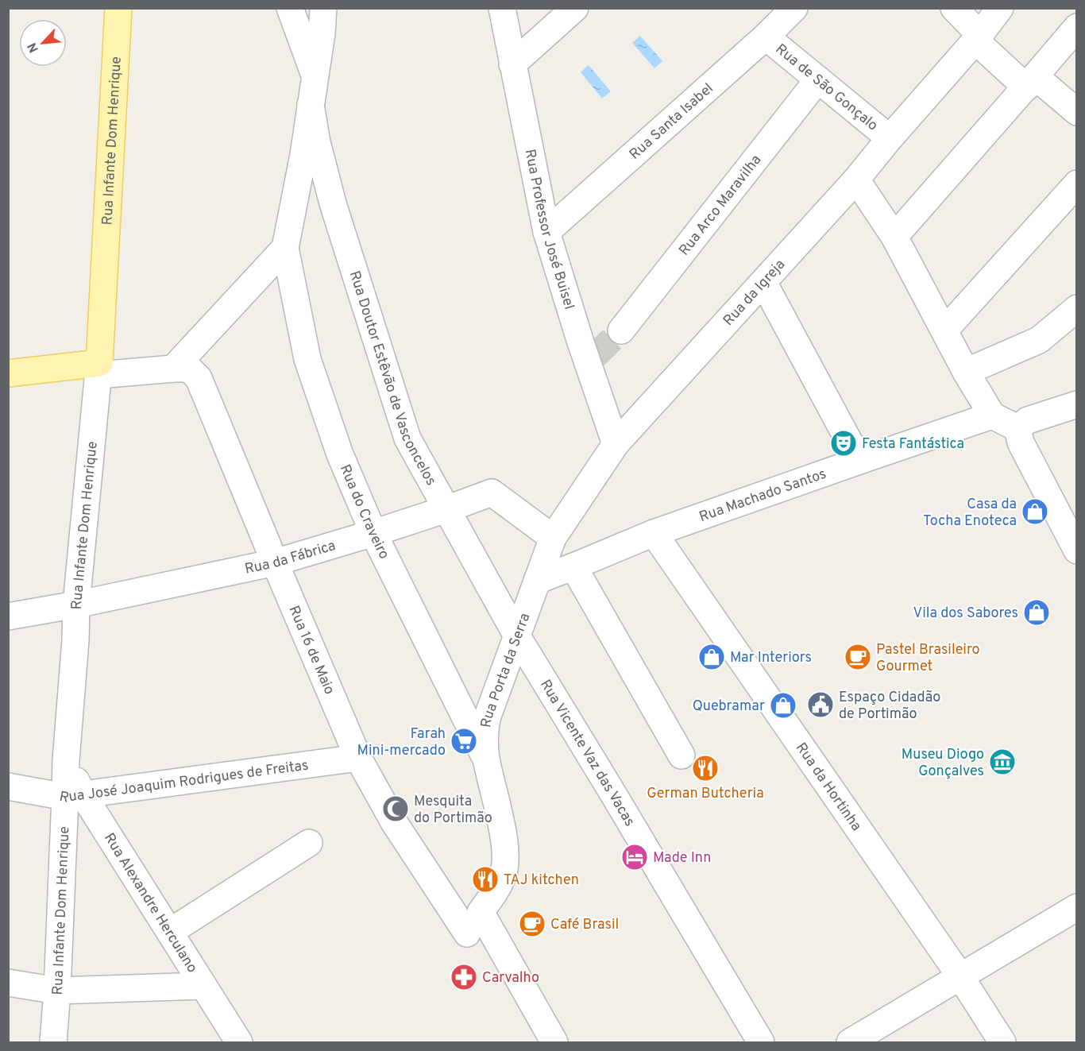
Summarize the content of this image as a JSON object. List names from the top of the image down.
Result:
{
  "streets": {
    "main road": ["Rua Infante Dom Henrique"],
    "street": [
      "Rua de São Gonçalo",
      "Rua Santa Isabel",
      "Rua Arco Maravilha",
      "Rua Professor José Buisel",
      "Rua da Igreja",
      "Rua Doutor Estêvão de Vasconcelos",
      "Rua Machado Santos",
      "Rua do Craveiro",
      "Rua da Fábrica",
      "Rua 16 de Maio",
      "Rua Porta da Serra",
      "Rua Vicente Vaz das Vacas",
      "Rua José Joaquim Rodrigues de Freitas",
      "Rua da Hortinha",
      "Rua Alexandre Herculano"
    ]
  },
  "crossings": [
    ["Rua de São Gonçalo", "Rua Santa Isabel"],
    ["Rua de São Gonçalo", "Rua Arco Maravilha"],
    ["Rua de São Gonçalo", "Rua da Igreja"],
    ["Rua Santa Isabel", "Rua Professor José Buisel"],
    ["Rua Infante Dom Henrique", "Rua da Fábrica"],
    ["Rua Infante Dom Henrique", "Rua José Joaquim Rodrigues de Freitas"],
    ["Rua Infante Dom Henrique", "Rua Alexandre Herculano"],
    ["Rua Professor José Buisel", "Rua da Igreja"],
    ["Rua Professor José Buisel", "Rua Porta da Serra"],
    ["Rua da Igreja", "Rua Porta da Serra"],
    ["Rua Doutor Estêvão de Vasconcelos", "Rua da Fábrica"],
    ["Rua Doutor Estêvão de Vasconcelos", "Rua Porta da Serra"],
    ["Rua Doutor Estêvão de Vasconcelos", "Rua Vicente Vaz das Vacas"],
    ["Rua Machado Santos", "Rua Porta da Serra"],
    ["Rua Machado Santos", "Rua da Hortinha"],
    ["Rua do Craveiro", "Rua da Fábrica"],
    ["Rua do Craveiro", "Rua Porta da Serra"],
    ["Rua da Fábrica", "Rua 16 de Maio"],
    ["Rua da Fábrica", "Rua Porta da Serra"],
    ["Rua 16 de Maio", "Rua José Joaquim Rodrigues de Freitas"],
    ["Rua Porta da Serra", "Rua Vicente Vaz das Vacas"],
    ["Rua José Joaquim Rodrigues de Freitas", "Rua Alexandre Herculano"]
  ],
  "places": {
    "theatre": ["Festa Fantástica"],
    "shop": [
      "Casa da Tocha Enoteca",
      "Vila dos Sabores",
      "Mar Interiors",
      "Quebramar"
    ],
    "cafe": ["Pastel Brasileiro Gourmet", "Café Brasil"],
    "public building": ["Espaço Cidadão de Portimão"],
    "supermarket": ["Farah Mini-mercado"],
    "museum": ["Museu Diogo Gonçalves"],
    "restaurant": ["German Butcheria", "TAJ kitchen"],
    "mosque": ["Mesquita do Portimão"],
    "hotel": ["Made Inn"],
    "pharmacy": ["Carvalho"]
  },
  "north": "bottom left"
}
